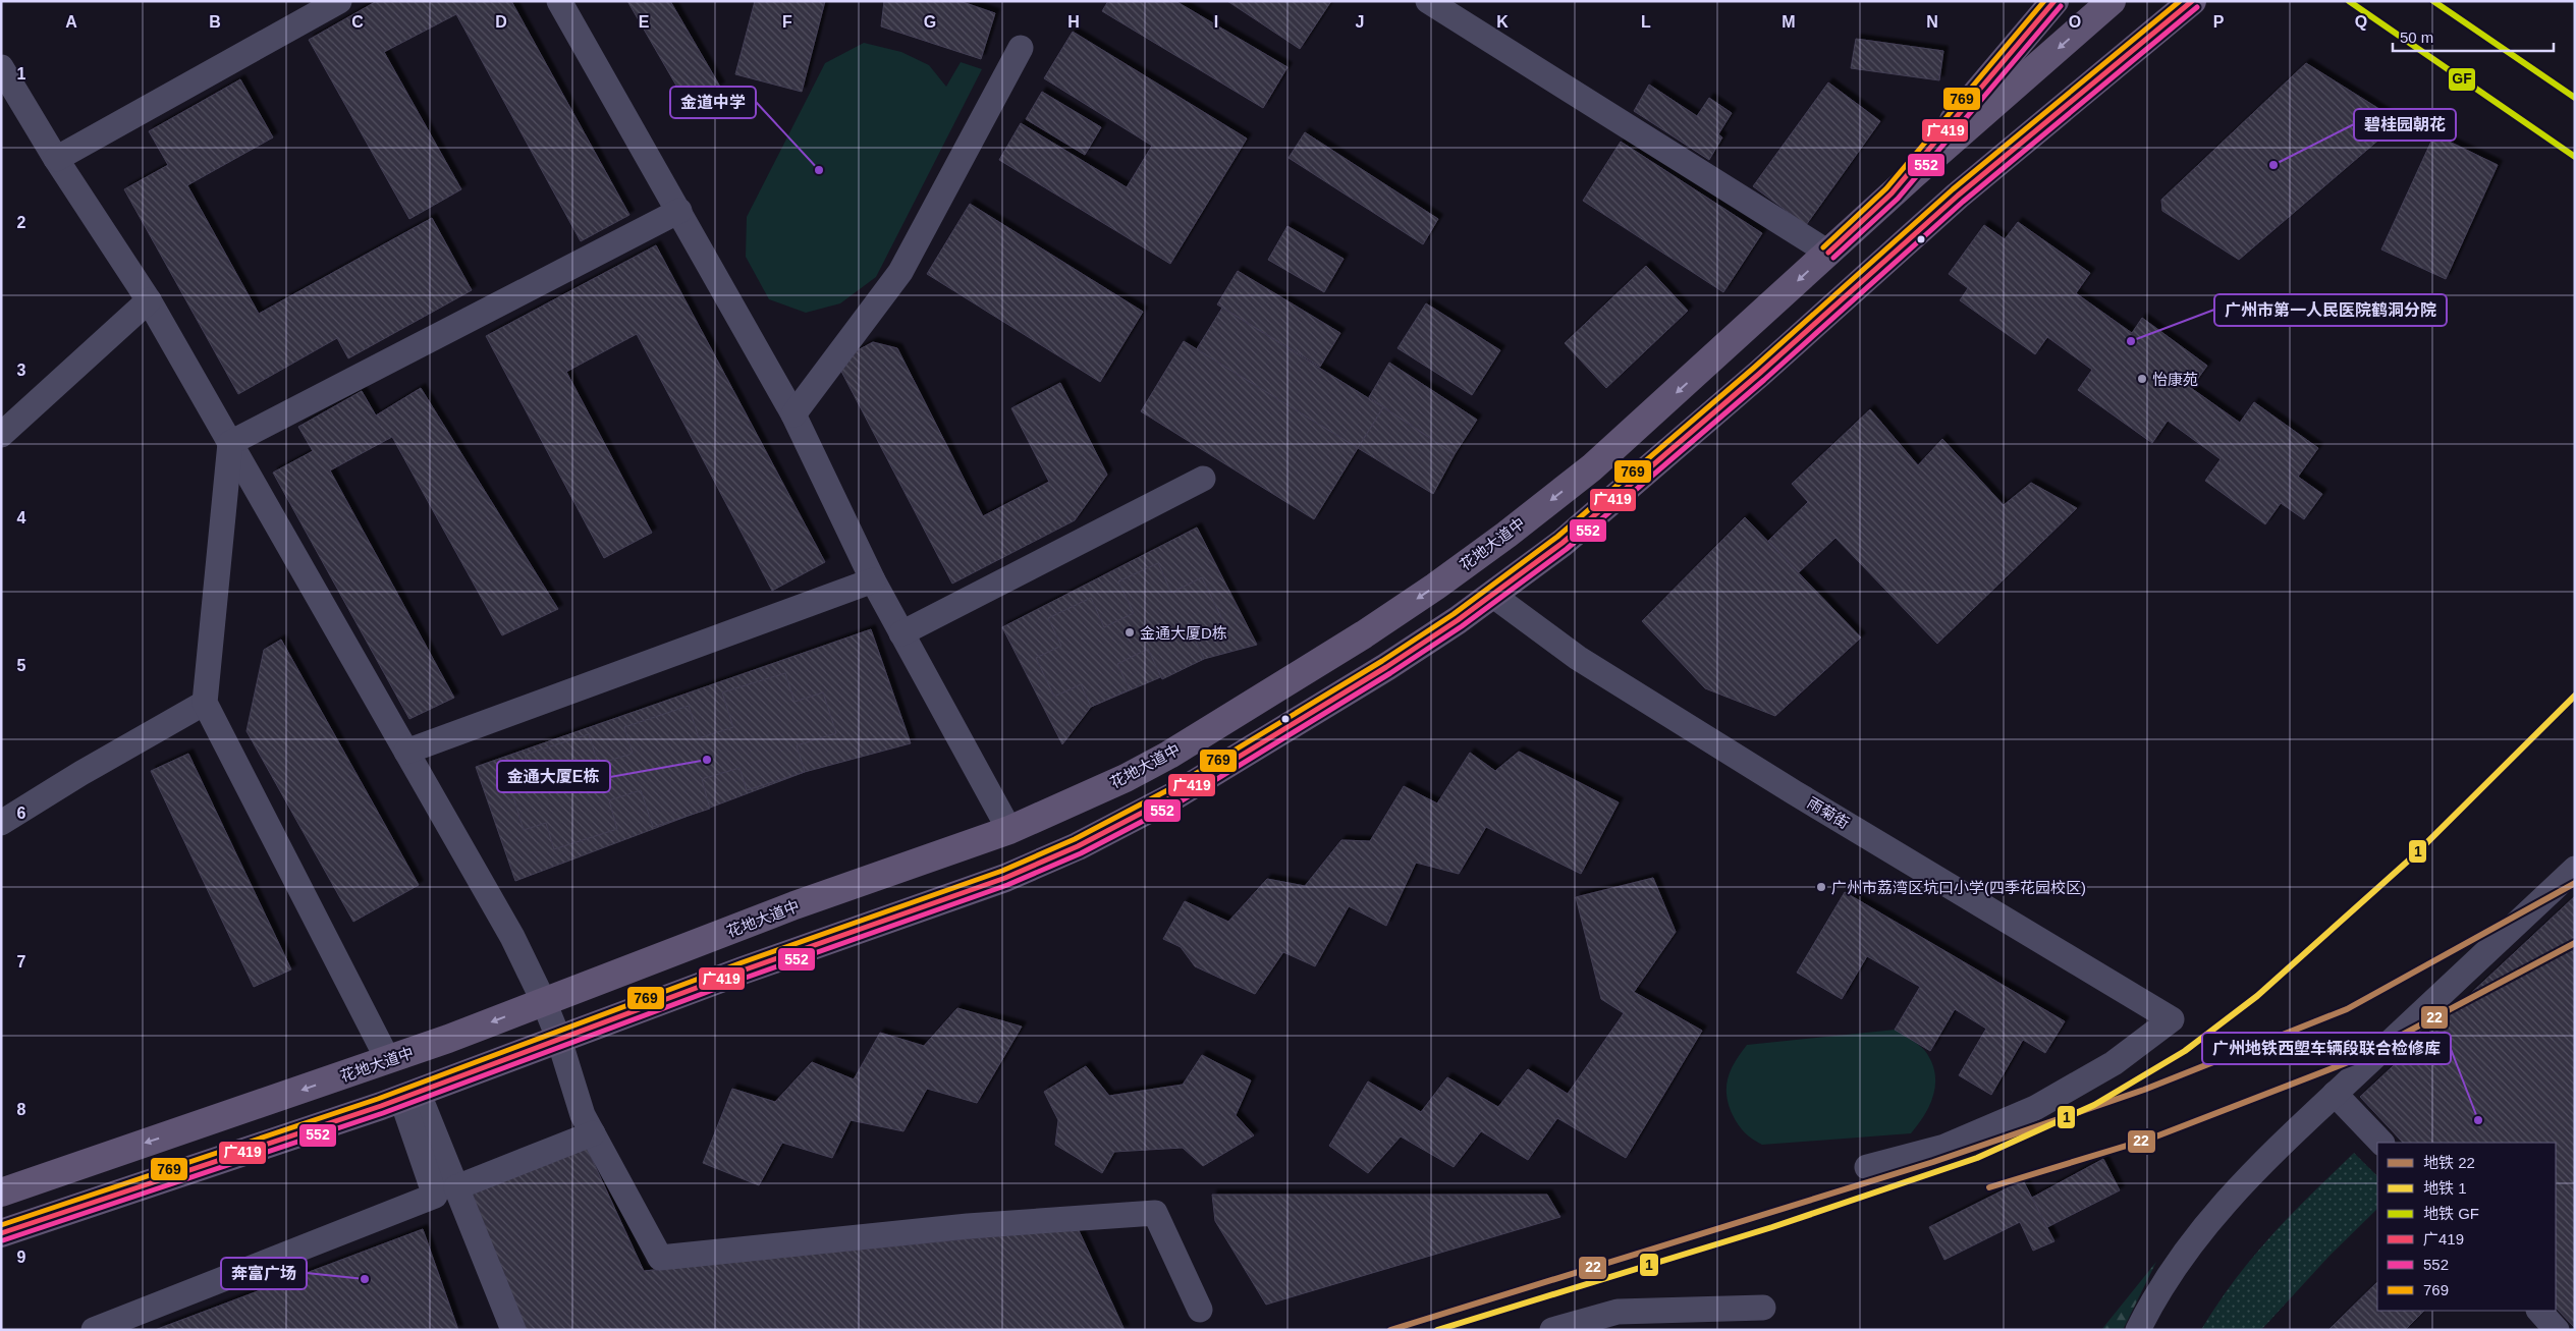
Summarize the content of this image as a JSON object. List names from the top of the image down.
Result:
{
  "streets": {
    "main road": ["花地大道中"],
    "street": ["雨菊街"]
  },
  "places": [
    "碧桂园朝花",
    "金道中学",
    "广州市第一人民医院鹤洞分院",
    "怡康苑",
    "金通大厦D栋",
    "金通大厦E栋",
    "广州市荔湾区坑口小学(四季花园校区)",
    "广州地铁西塱车辆段联合检修库",
    "奔富广场"
  ],
  "lines": [
    "metro line GF",
    "transit line 广419",
    "transit line 769",
    "transit line 552",
    "metro line 1",
    "metro line 22"
  ],
  "legend": [
    "地铁 22",
    "地铁 1",
    "地铁 GF",
    "广419",
    "552",
    "769"
  ],
  "scale_bar": "50 m",
  "grid": {
    "columns": [
      "A",
      "B",
      "C",
      "D",
      "E",
      "F",
      "G",
      "H",
      "I",
      "J",
      "K",
      "L",
      "M",
      "N",
      "O",
      "P",
      "Q"
    ],
    "rows": [
      "1",
      "2",
      "3",
      "4",
      "5",
      "6",
      "7",
      "8",
      "9"
    ]
  }
}
